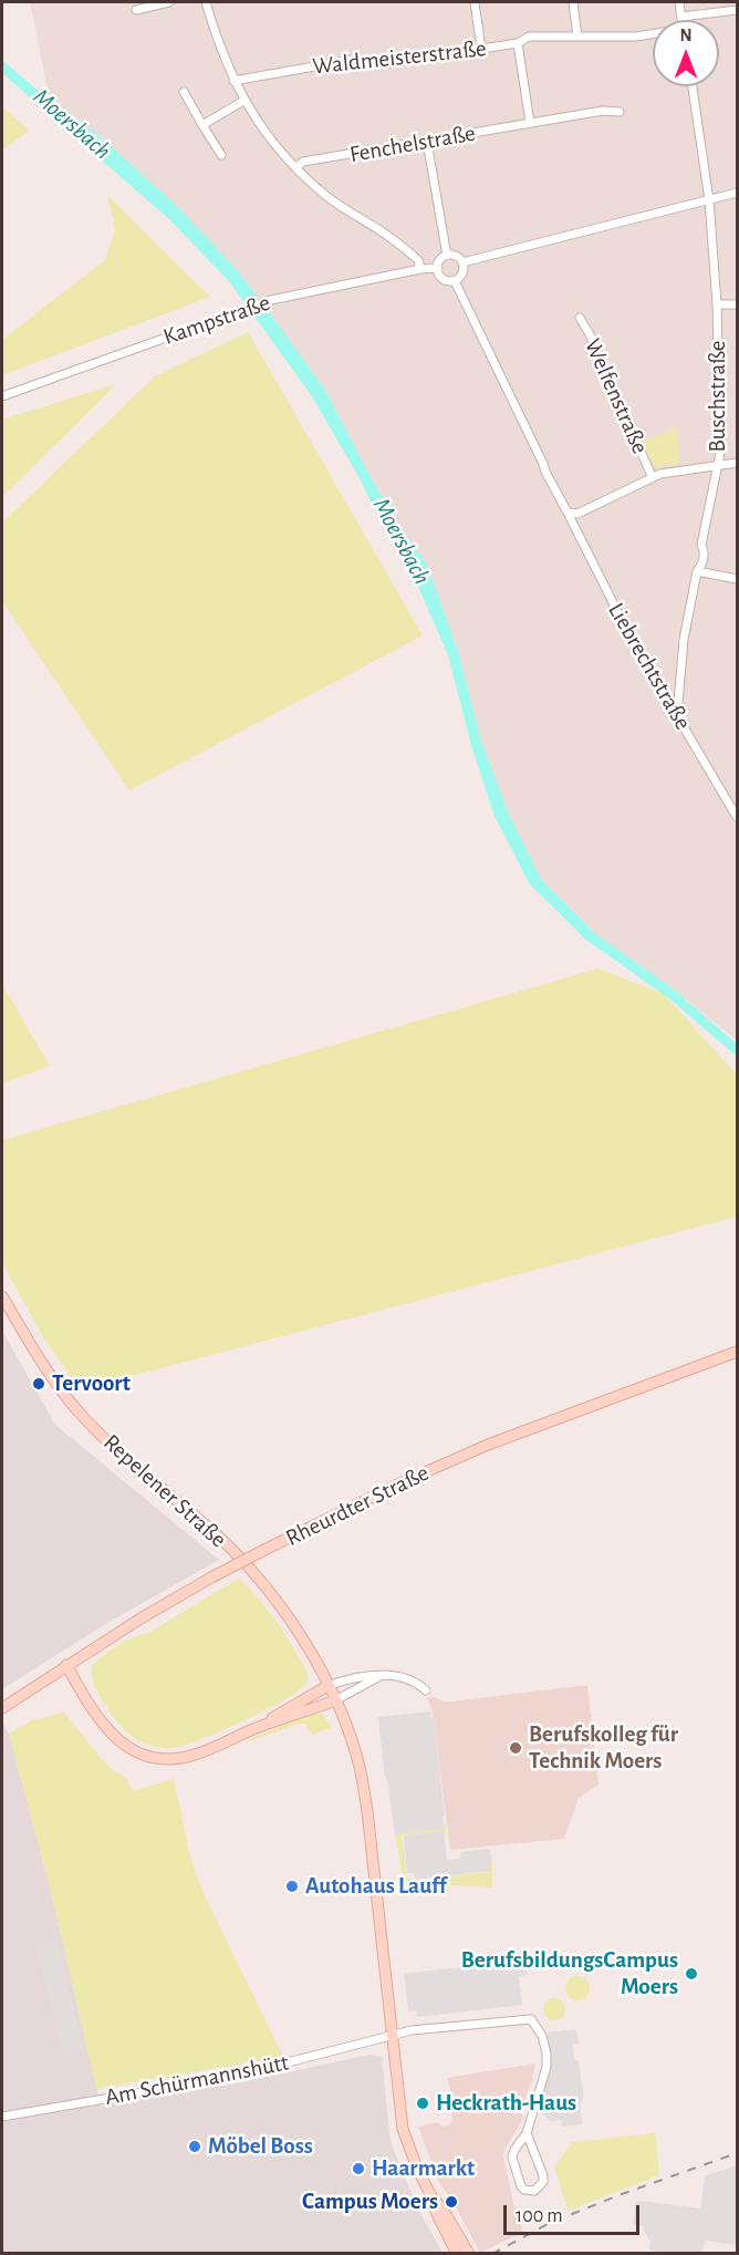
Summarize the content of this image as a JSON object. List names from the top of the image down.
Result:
{
  "streets": {
    "main road": ["Repelener Straße", "Rheurdter Straße"],
    "street": [
      "Waldmeisterstraße",
      "Fenchelstraße",
      "Kampstraße",
      "Welfenstraße",
      "Buschstraße",
      "Liebrechtstraße",
      "Am Schürmannshütt"
    ]
  },
  "crossings": [
    ["Kampstraße", "Liebrechtstraße"],
    ["Buschstraße", "Liebrechtstraße"],
    ["Repelener Straße", "Am Schürmannshütt"]
  ],
  "water": ["Moersbach"],
  "places": [
    "Tervoort",
    "Berufskolleg für Technik Moers",
    "Autohaus Lauff",
    "BerufsbildungsCampus Moers",
    "Heckrath-Haus",
    "Möbel Boss",
    "Haarmarkt",
    "Campus Moers"
  ],
  "scale_bar": "100 m",
  "north": "top"
}
